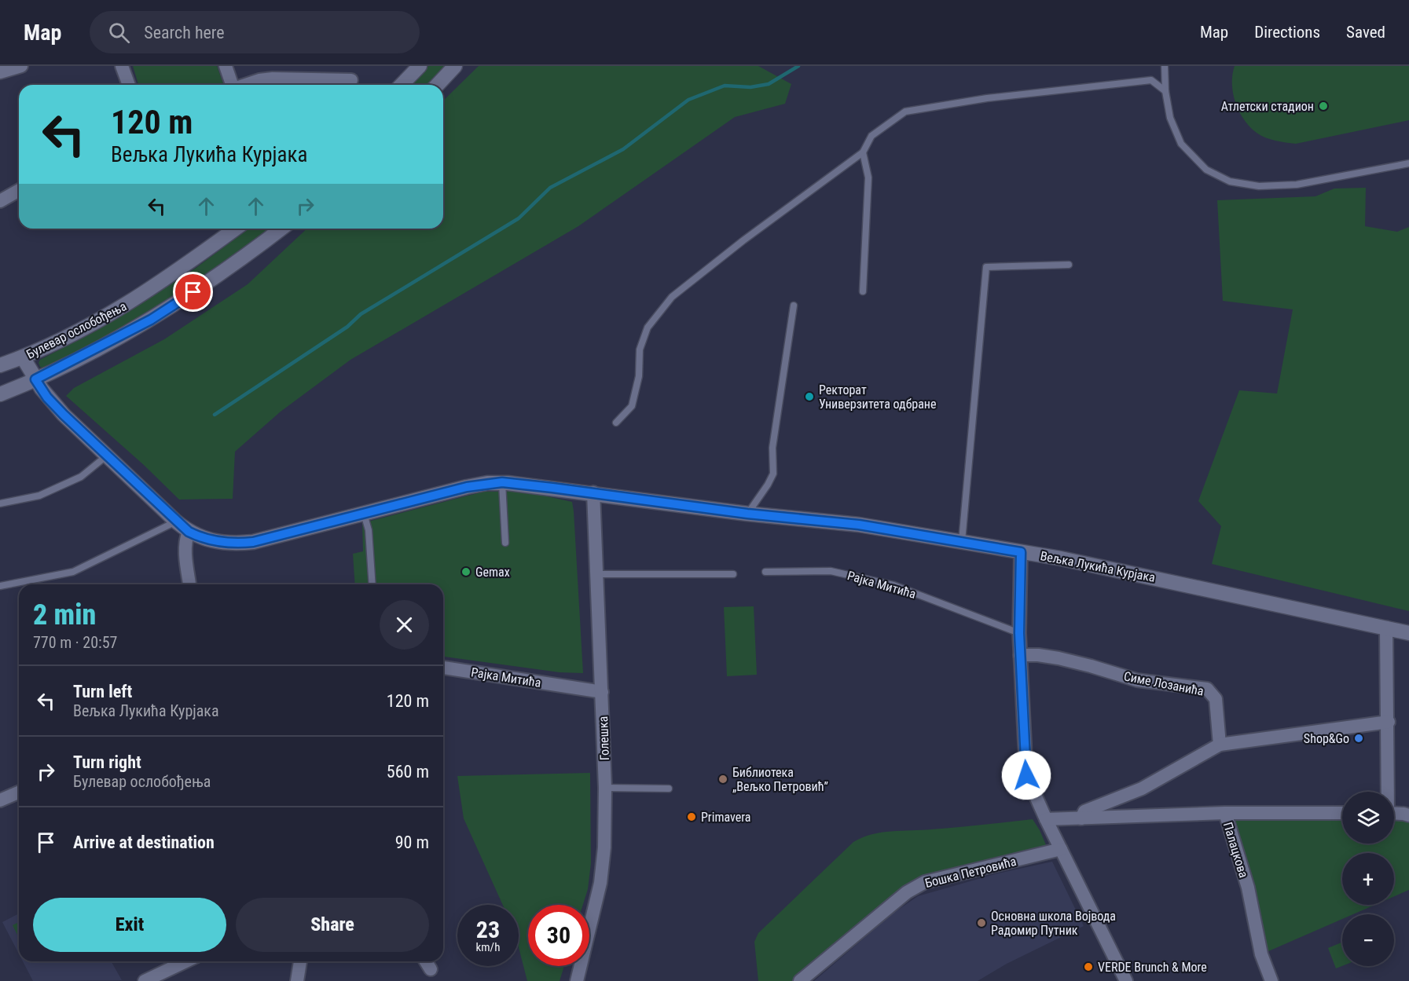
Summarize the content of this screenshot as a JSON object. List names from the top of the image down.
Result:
{
  "streets": {
    "street": [
      "Булевар ослобођења",
      "Вељка Лукића Курјака",
      "Рајка Митића",
      "Симе Лозанића",
      "Голешка",
      "Палацкова",
      "Бошка Петровића"
    ]
  },
  "crossings": [
    ["Булевар ослобођења", "Вељка Лукића Курјака"],
    ["Вељка Лукића Курјака", "Голешка"],
    ["Рајка Митића", "Голешка"]
  ],
  "places": [
    "Атлетски стадион",
    "Ректорат Универзитета одбране",
    "Gemax",
    "Shop&Go",
    "Библиотека „Вељко Петровић”",
    "Primavera",
    "Основна школа Војвода Радомир Путник",
    "VERDE Brunch & More"
  ],
  "page": {
    "header": "Map",
    "search": "Search here",
    "nav": ["Map", "Directions", "Saved"],
    "turn": ["120 m", "Вељка Лукића Курјака"],
    "heading": ["2 min", "770 m · 20:57"],
    "list": [
      {
        "name": "Turn left",
        "note": "Вељка Лукића Курјака",
        "value": "120 m"
      },
      {
        "name": "Turn right",
        "note": "Булевар ослобођења",
        "value": "560 m"
      },
      {
        "name": "Arrive at destination",
        "value": "90 m"
      }
    ],
    "map_buttons": ["+", "−"],
    "buttons": ["Exit", "Share"],
    "speed": "23 km/h",
    "limit": "30"
  }
}
